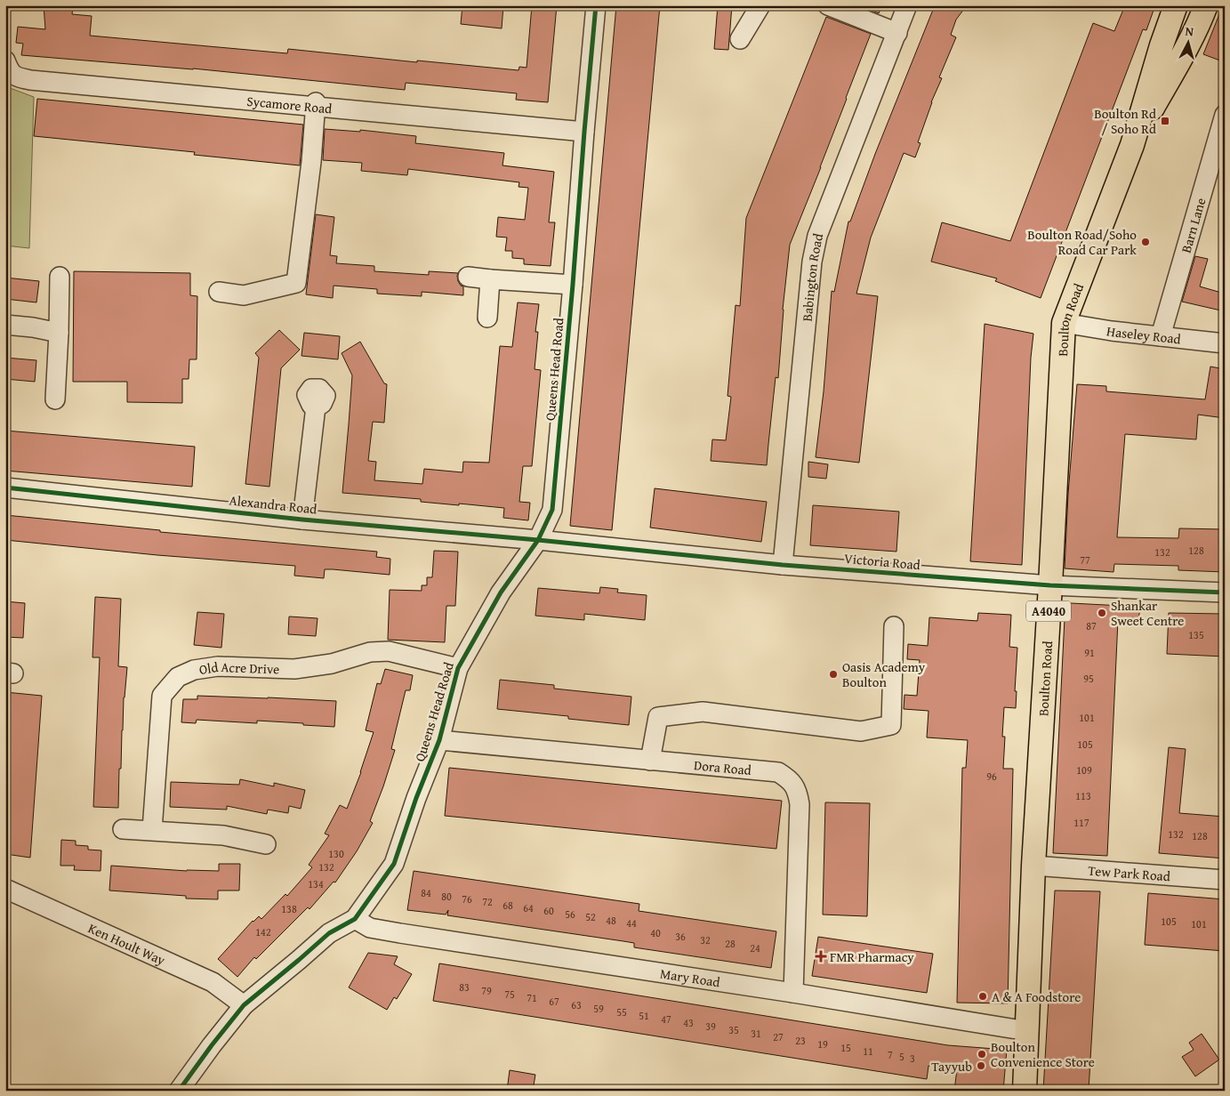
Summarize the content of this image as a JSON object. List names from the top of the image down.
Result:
{
  "streets": {
    "main road": ["Boulton Road", "A4040"],
    "street": [
      "Sycamore Road",
      "Barn Lane",
      "Babington Road",
      "Haseley Road",
      "Queens Head Road",
      "Alexandra Road",
      "Victoria Road",
      "Old Acre Drive",
      "Dora Road",
      "Tew Park Road",
      "Ken Hoult Way",
      "Mary Road"
    ]
  },
  "crossings": [
    ["Sycamore Road", "Queens Head Road"],
    ["Barn Lane", "Haseley Road"],
    ["Babington Road", "Victoria Road"],
    ["Boulton Road", "Haseley Road"],
    ["Boulton Road", "Victoria Road"],
    ["Boulton Road", "Tew Park Road"],
    ["Boulton Road", "Mary Road"],
    ["Queens Head Road", "Alexandra Road"],
    ["Queens Head Road", "Victoria Road"],
    ["Queens Head Road", "Old Acre Drive"],
    ["Queens Head Road", "Dora Road"],
    ["Queens Head Road", "Ken Hoult Way"],
    ["Queens Head Road", "Mary Road"],
    ["Alexandra Road", "Victoria Road"],
    ["Dora Road", "Mary Road"]
  ],
  "places": {
    "transit": ["Boulton Rd / Soho Rd"],
    "other": [
      "Boulton Road/Soho Road Car Park",
      "Shankar Sweet Centre",
      "Oasis Academy Boulton",
      "A & A Foodstore",
      "Boulton Convenience Store",
      "Tayyub"
    ],
    "health": ["FMR Pharmacy"]
  },
  "house_numbers": [
    "128",
    "132",
    "77",
    "87",
    "135",
    "91",
    "95",
    "101",
    "105",
    "109",
    "96",
    "113",
    "117",
    "132",
    "128",
    "130",
    "132",
    "134",
    "84",
    "80",
    "76",
    "72",
    "68",
    "64",
    "138",
    "60",
    "56",
    "52",
    "48",
    "105",
    "44",
    "101",
    "142",
    "40",
    "36",
    "32",
    "28",
    "24",
    "83",
    "79",
    "75",
    "71",
    "67",
    "63",
    "59",
    "55",
    "51",
    "47",
    "43",
    "39",
    "35",
    "31",
    "27",
    "23",
    "19",
    "15",
    "11",
    "7",
    "5",
    "3"
  ],
  "north": "top"
}
